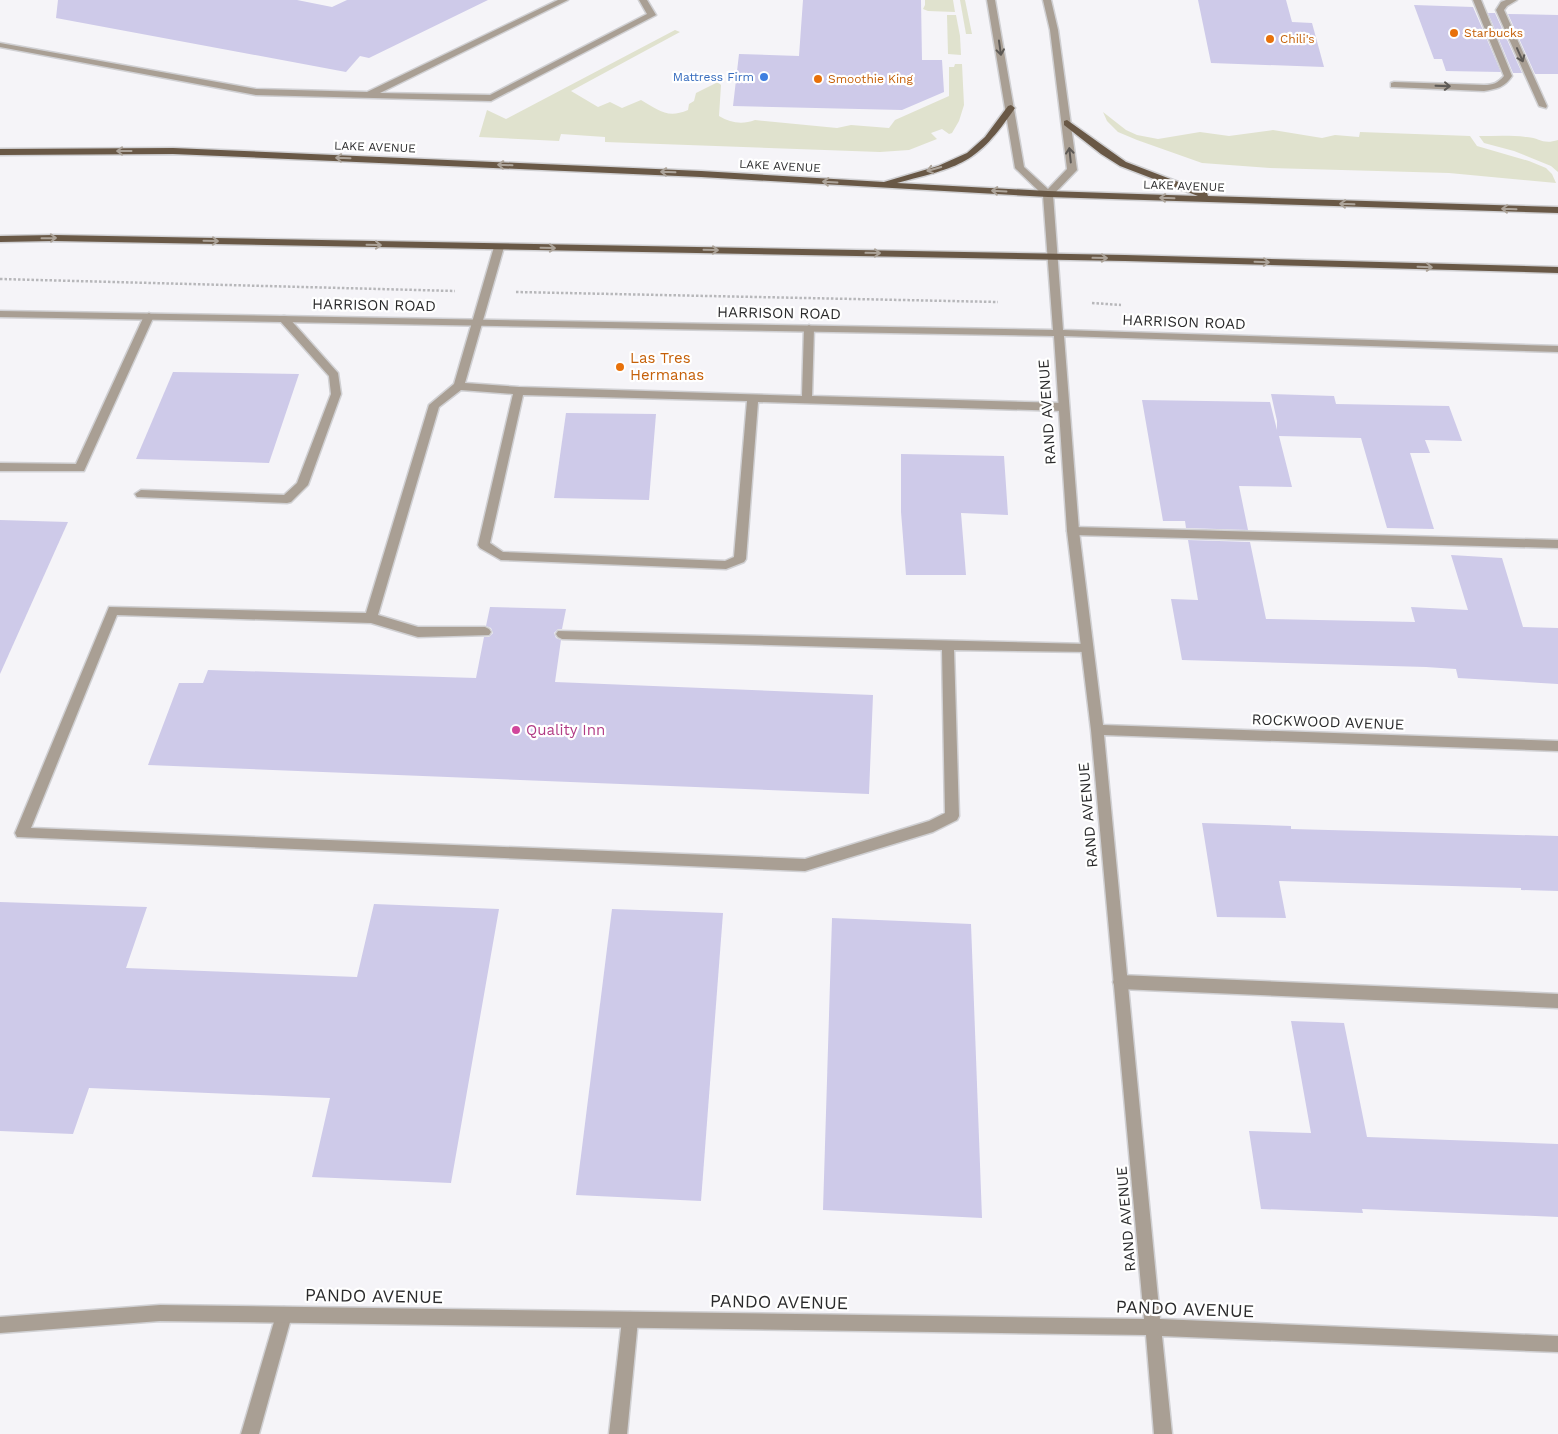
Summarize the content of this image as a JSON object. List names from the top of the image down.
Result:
{
  "streets": {
    "main road": ["LAKE AVENUE"],
    "street": [
      "HARRISON ROAD",
      "RAND AVENUE",
      "ROCKWOOD AVENUE",
      "PANDO AVENUE"
    ]
  },
  "crossings": [
    ["LAKE AVENUE", "RAND AVENUE"],
    ["HARRISON ROAD", "RAND AVENUE"],
    ["RAND AVENUE", "ROCKWOOD AVENUE"],
    ["RAND AVENUE", "PANDO AVENUE"]
  ],
  "places": [
    "Starbucks",
    "Chili's",
    "Mattress Firm",
    "Smoothie King",
    "Las Tres Hermanas",
    "Quality Inn"
  ]
}
